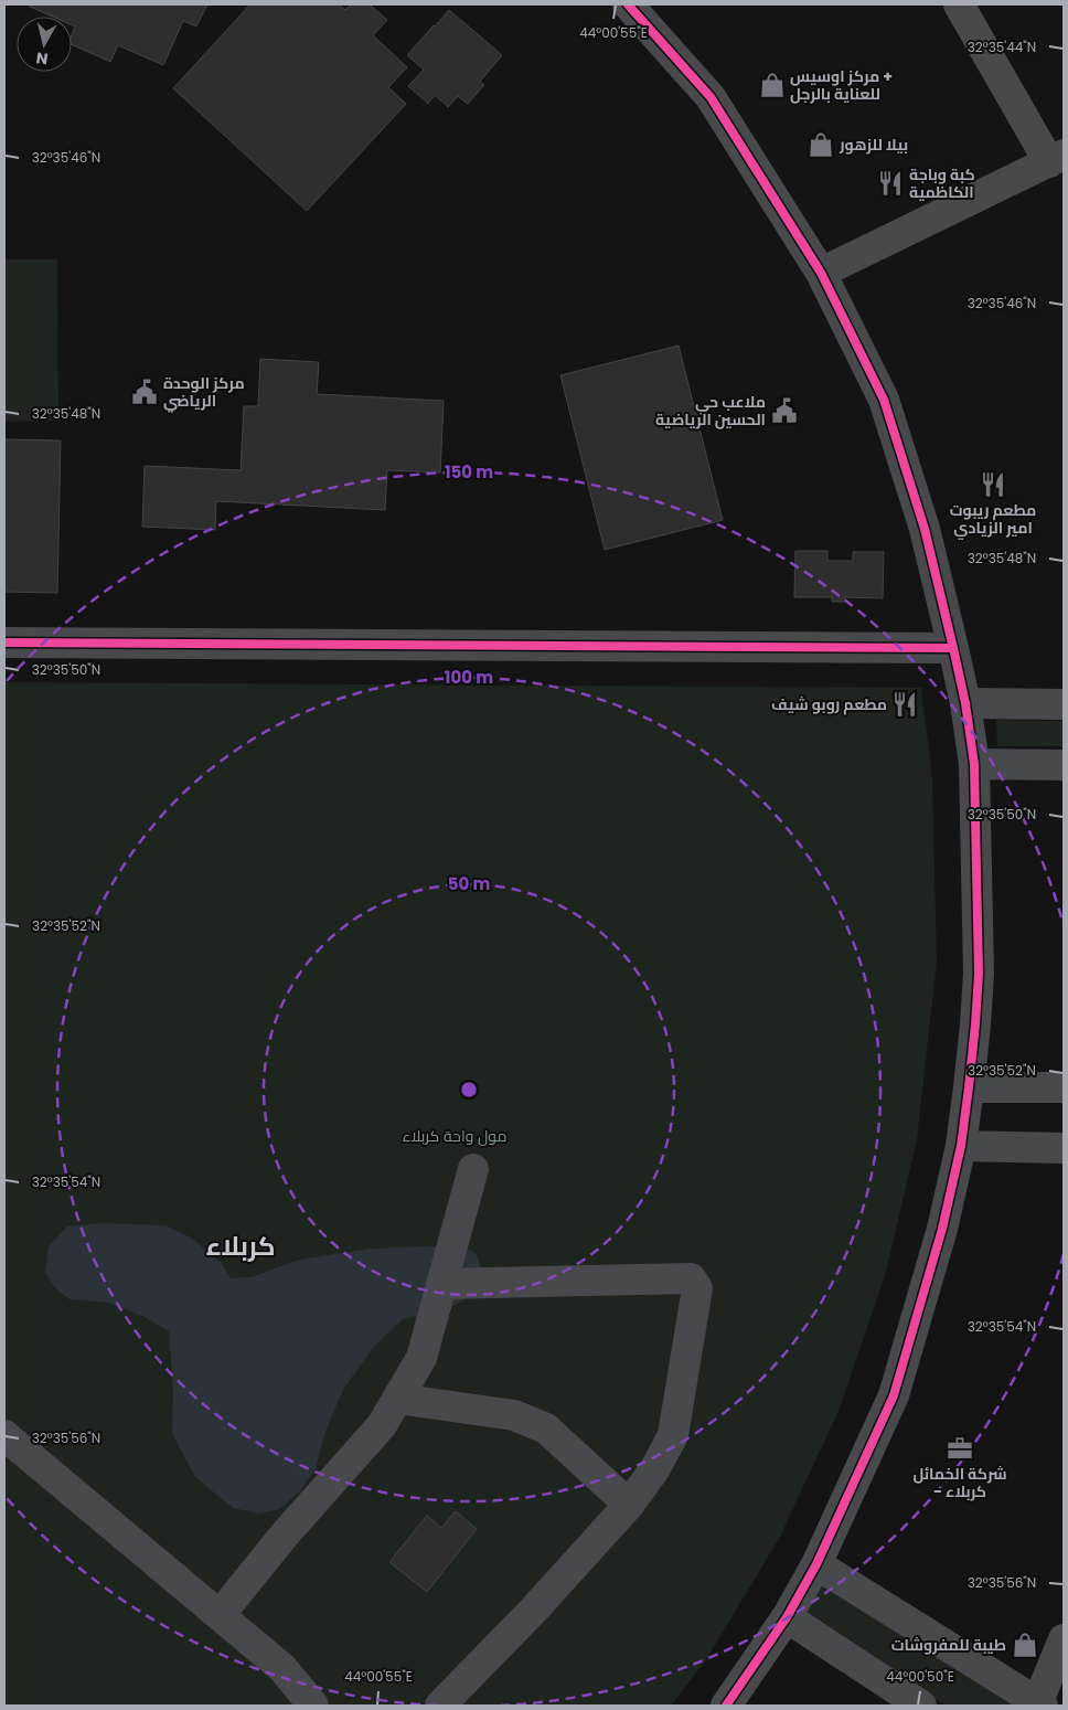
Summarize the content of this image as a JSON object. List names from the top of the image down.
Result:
{
  "districts": ["كربلاء"],
  "parks": ["مول واحة كربلاء"],
  "places": {
    "shop": ["مركز اوسيس + للعناية بالرجل", "بيلا للزهور", "طيبة للمفروشات"],
    "restaurant": ["كبة وباجة الكاظمية", "مطعم ريبوت امير الزيادي", "مطعم روبو شيف"],
    "public building": ["مركز الوحدة الرياضي", "ملاعب حي الحسين الرياضية"],
    "office": ["شركة الخمائل - كربلاء"]
  },
  "north": "bottom",
  "coordinates": [
    "44°00'55\"E",
    "32°35'44\"N",
    "32°35'46\"N",
    "32°35'48\"N",
    "32°35'50\"N",
    "32°35'52\"N",
    "32°35'54\"N",
    "32°35'56\"N",
    "44°00'50\"E"
  ],
  "rings": ["150 m", "100 m", "50 m"]
}
